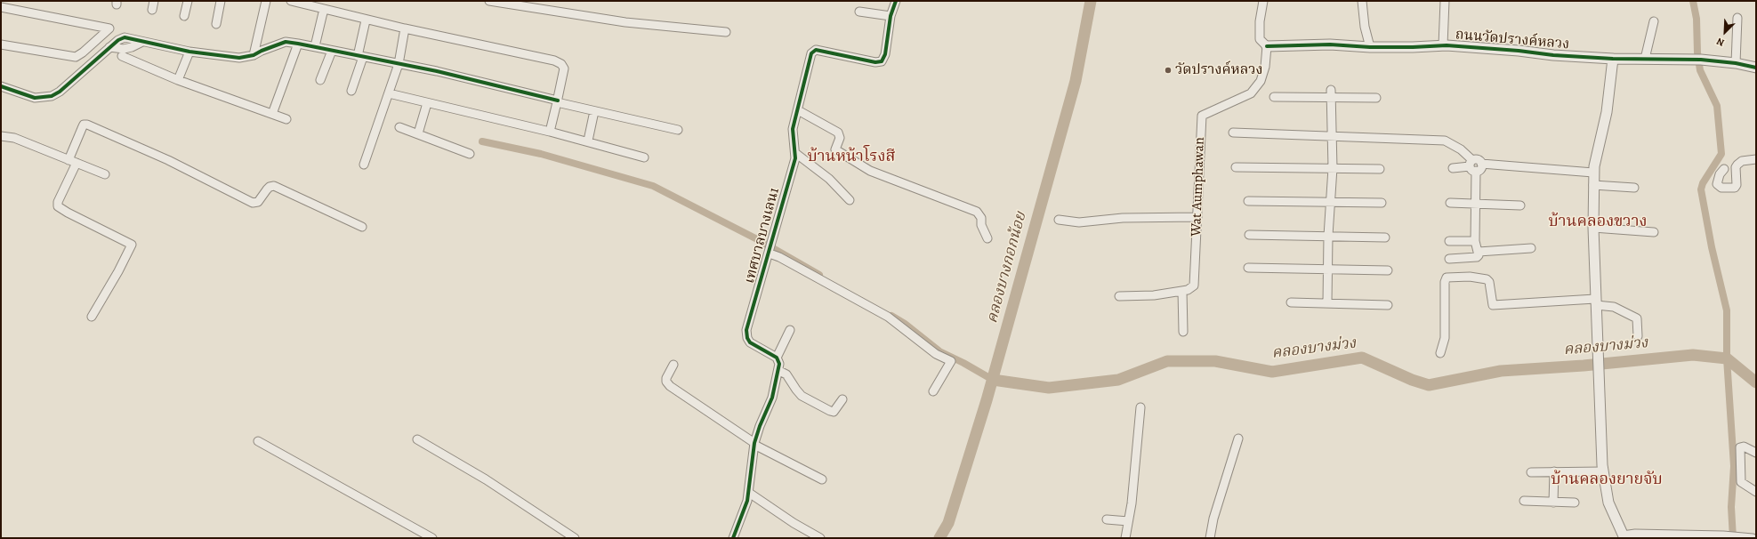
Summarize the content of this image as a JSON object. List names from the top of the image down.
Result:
{
  "streets": {
    "street": ["ถนนวัดปรางค์หลวง", "Wat Aumphawan", "เทศบาลบางเลน1"]
  },
  "crossings": [
    ["ถนนวัดปรางค์หลวง", "Wat Aumphawan"]
  ],
  "districts": ["บ้านหน้าโรงสี", "บ้านคลองขวาง", "บ้านคลองยายจับ"],
  "water": ["คลองบางกอกน้อย", "คลองบางม่วง"],
  "places": ["วัดปรางค์หลวง"],
  "north": "bottom left"
}
